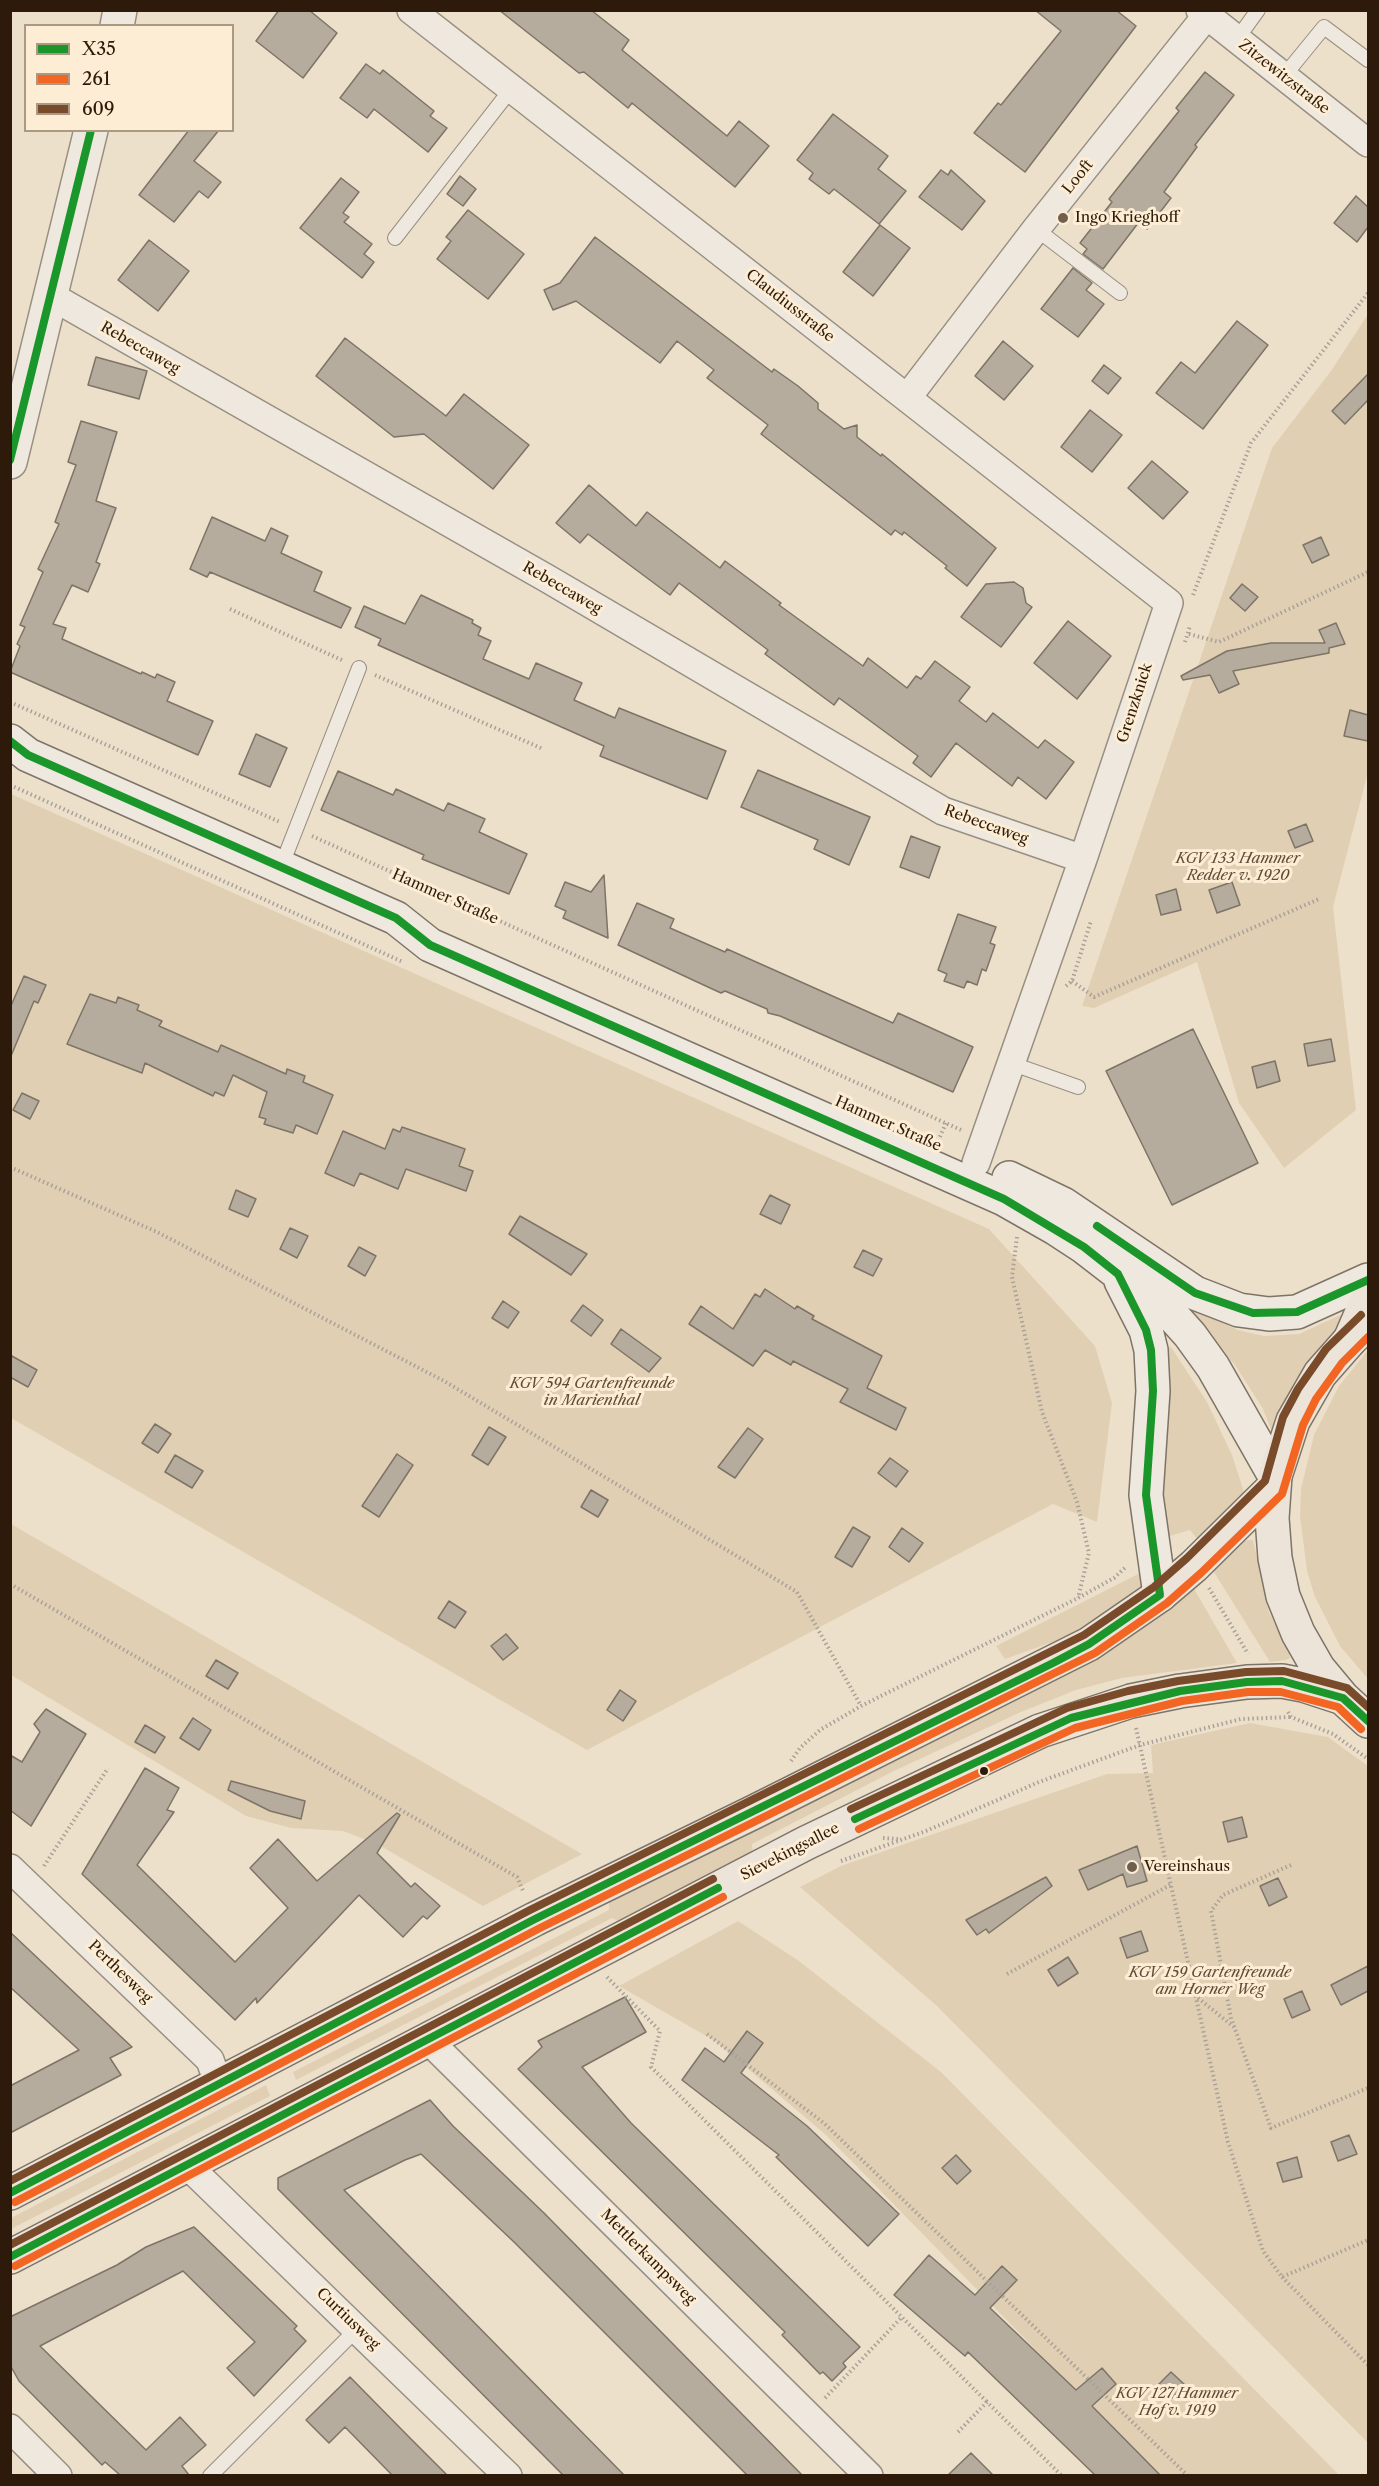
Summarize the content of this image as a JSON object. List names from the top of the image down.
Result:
{
  "streets": {
    "main road": ["Hammer Straße", "Sievekingsallee"],
    "street": [
      "Zitzewitzstraße",
      "Looft",
      "Claudiusstraße",
      "Rebeccaweg",
      "Grenzknick",
      "Perthesweg",
      "Mettlerkampsweg",
      "Curtiusweg"
    ]
  },
  "crossings": [
    ["Zitzewitzstraße", "Looft"],
    ["Looft", "Claudiusstraße"],
    ["Claudiusstraße", "Grenzknick"],
    ["Rebeccaweg", "Grenzknick"],
    ["Grenzknick", "Hammer Straße"],
    ["Hammer Straße", "Sievekingsallee"],
    ["Sievekingsallee", "Perthesweg"],
    ["Sievekingsallee", "Mettlerkampsweg"],
    ["Sievekingsallee", "Curtiusweg"]
  ],
  "parks": [
    "KGV 133 Hammer Redder v. 1920",
    "KGV 594 Gartenfreunde in Marienthal",
    "KGV 159 Gartenfreunde am Horner Weg",
    "KGV 127 Hammer Hof v. 1919"
  ],
  "places": ["Ingo Krieghoff", "Vereinshaus"],
  "lines": ["transit line X35", "transit line 609", "transit line 261"],
  "legend": ["X35", "261", "609"]
}
